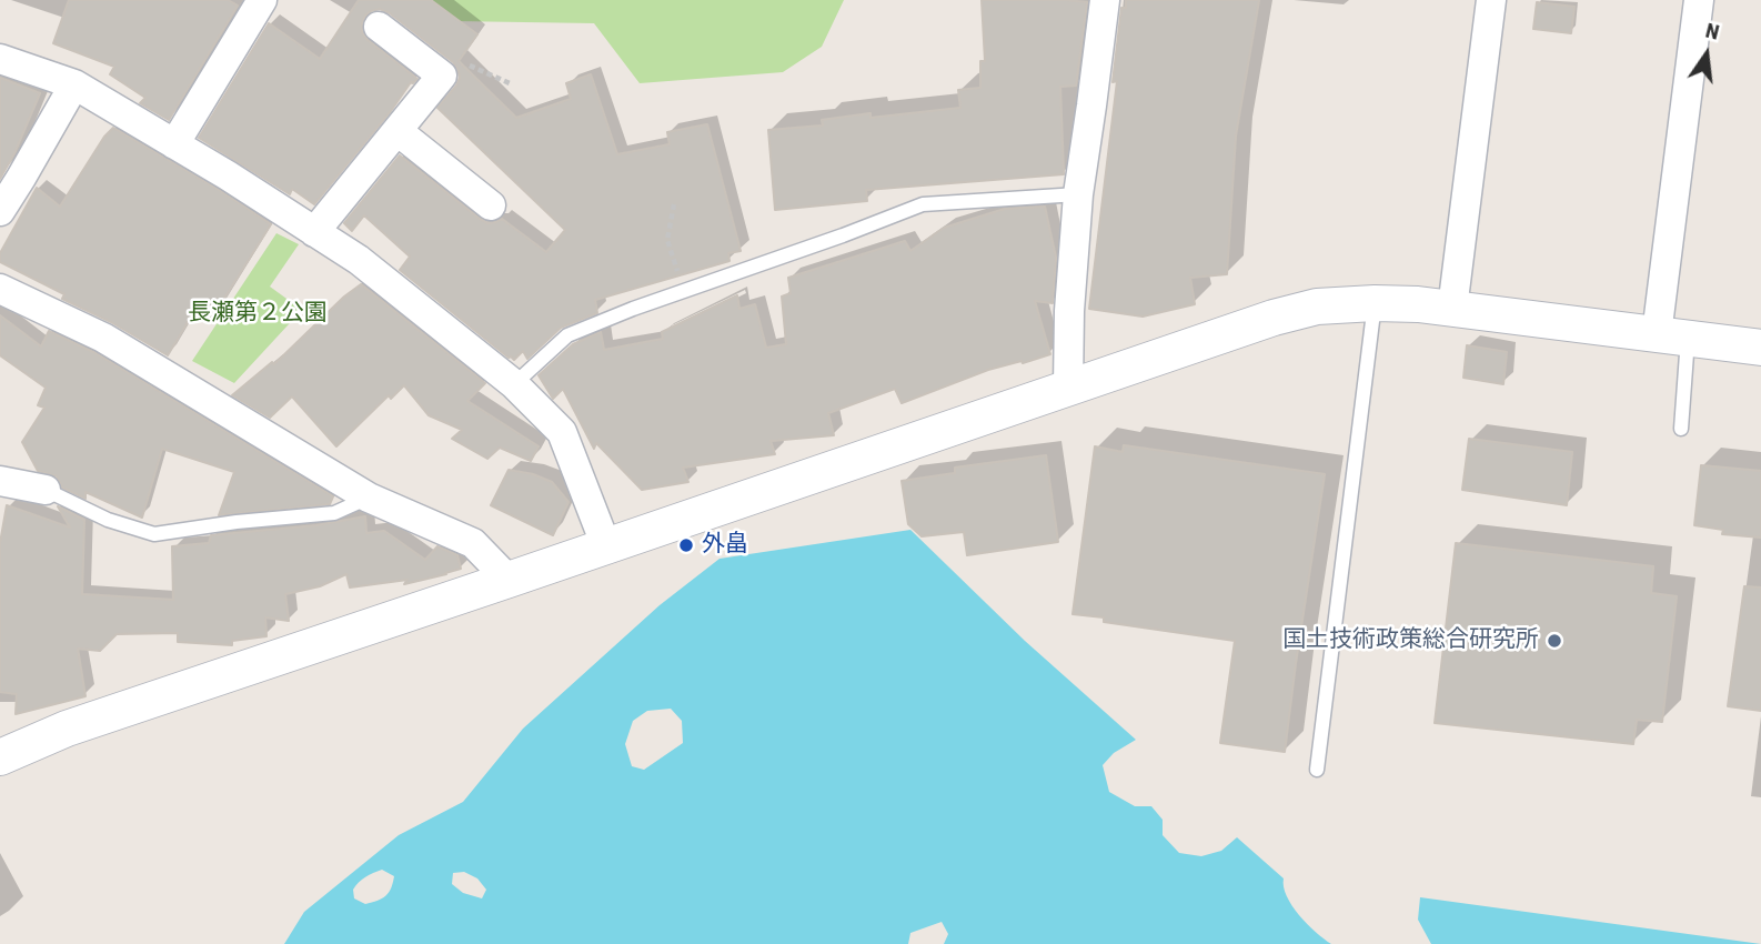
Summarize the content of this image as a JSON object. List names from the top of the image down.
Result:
{
  "parks": ["長瀬第２公園"],
  "places": ["外畠", "国土技術政策総合研究所"],
  "north": "top"
}
